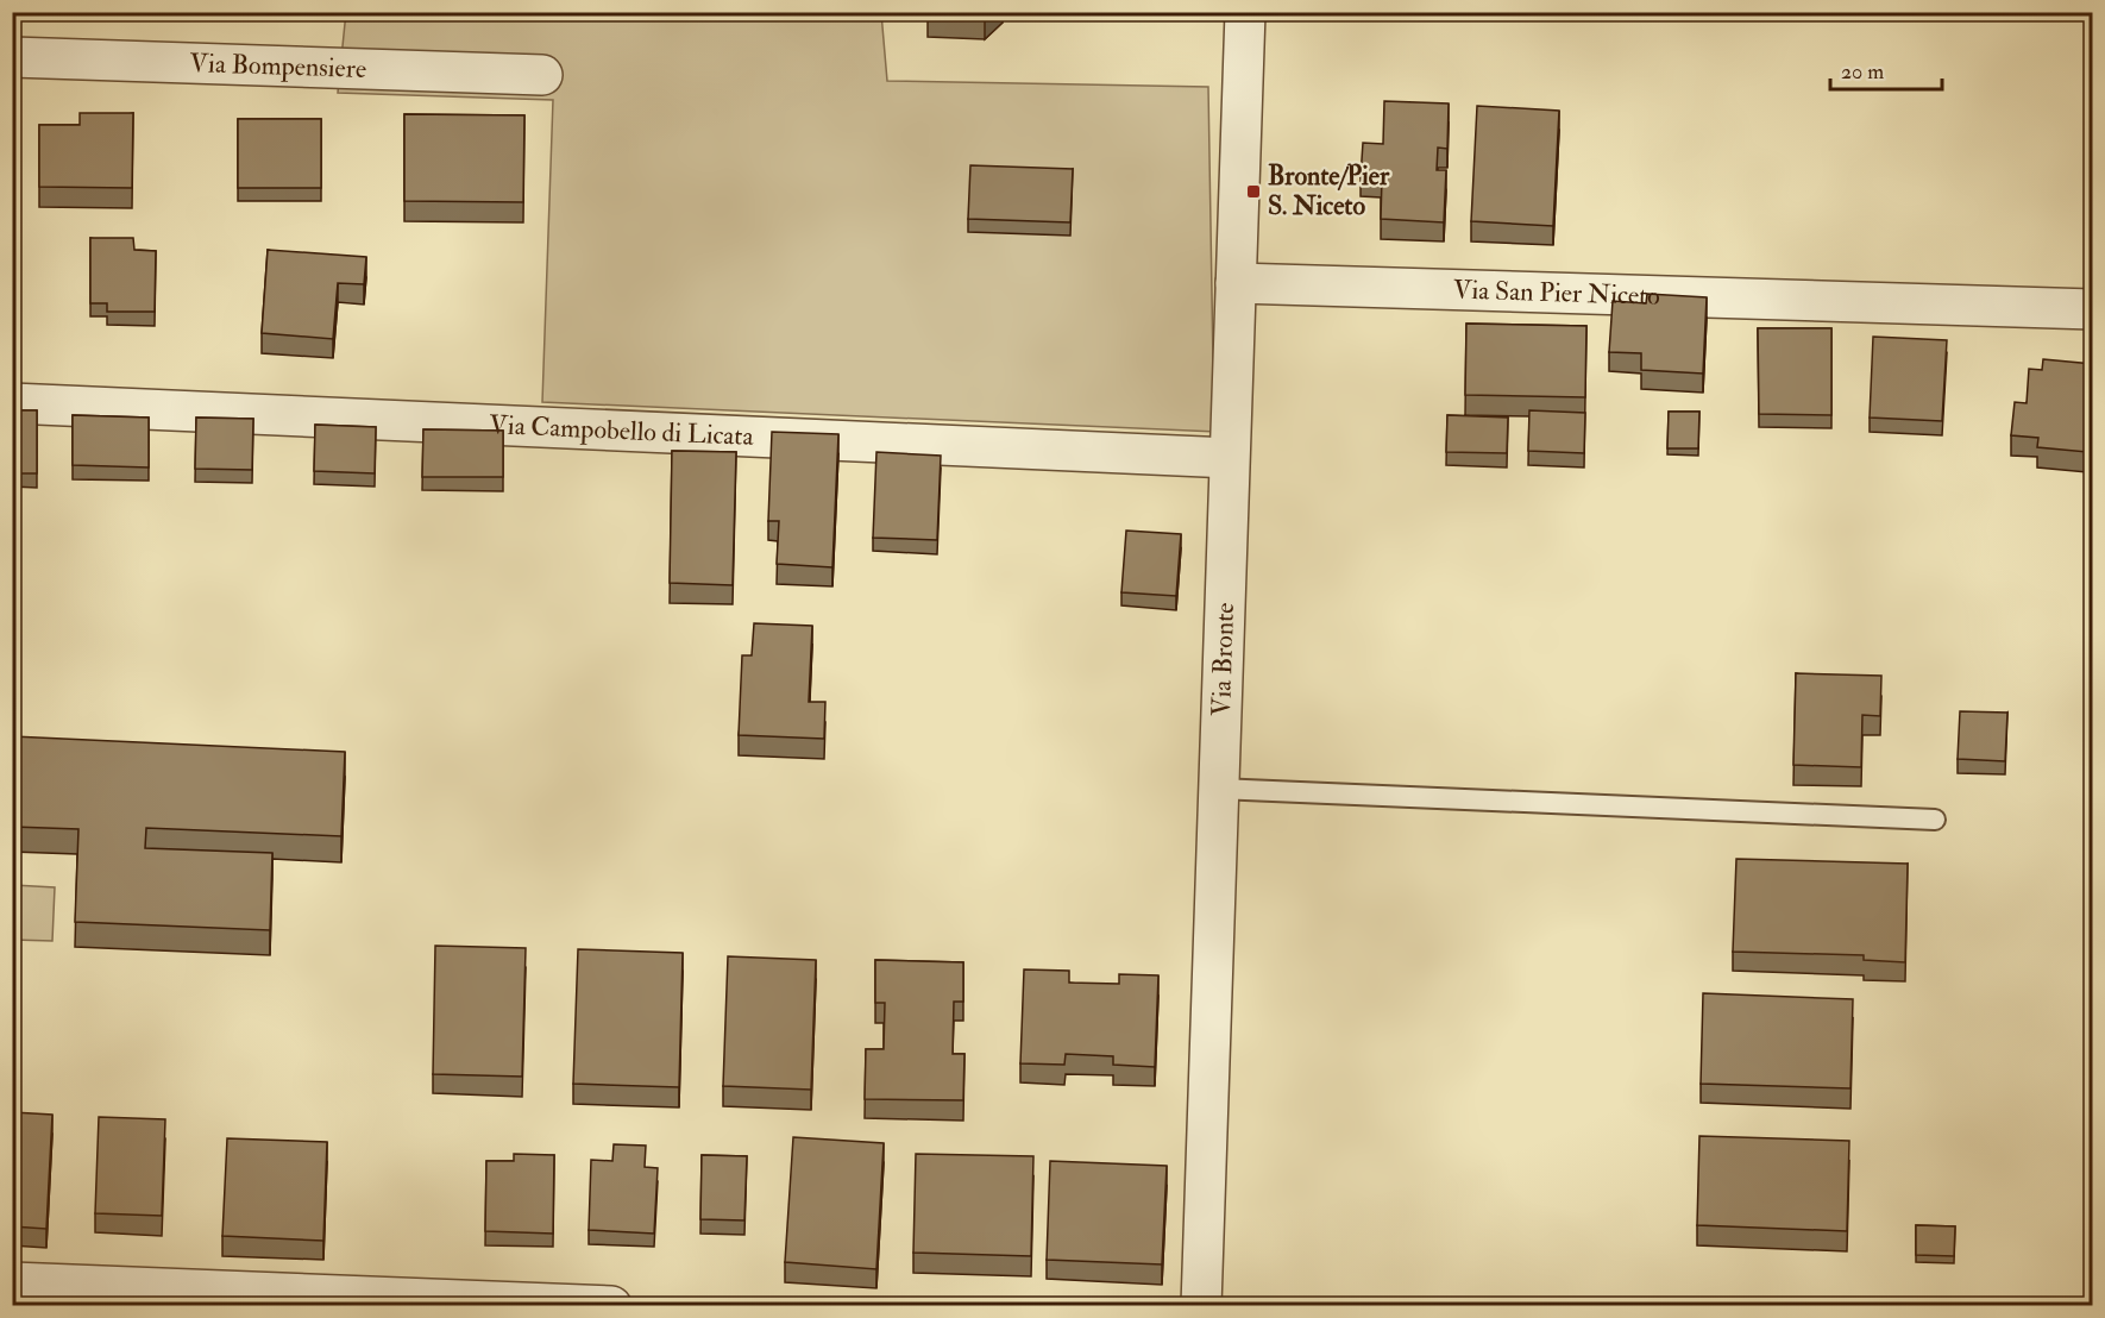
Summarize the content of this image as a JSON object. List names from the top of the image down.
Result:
{
  "streets": {
    "street": [
      "Via Bompensiere",
      "Via San Pier Niceto",
      "Via Campobello di Licata",
      "Via Bronte"
    ]
  },
  "crossings": [
    ["Via San Pier Niceto", "Via Bronte"],
    ["Via Campobello di Licata", "Via Bronte"]
  ],
  "places": {
    "transit": ["Bronte/Pier S. Niceto"]
  },
  "scale_bar": "20 m"
}
